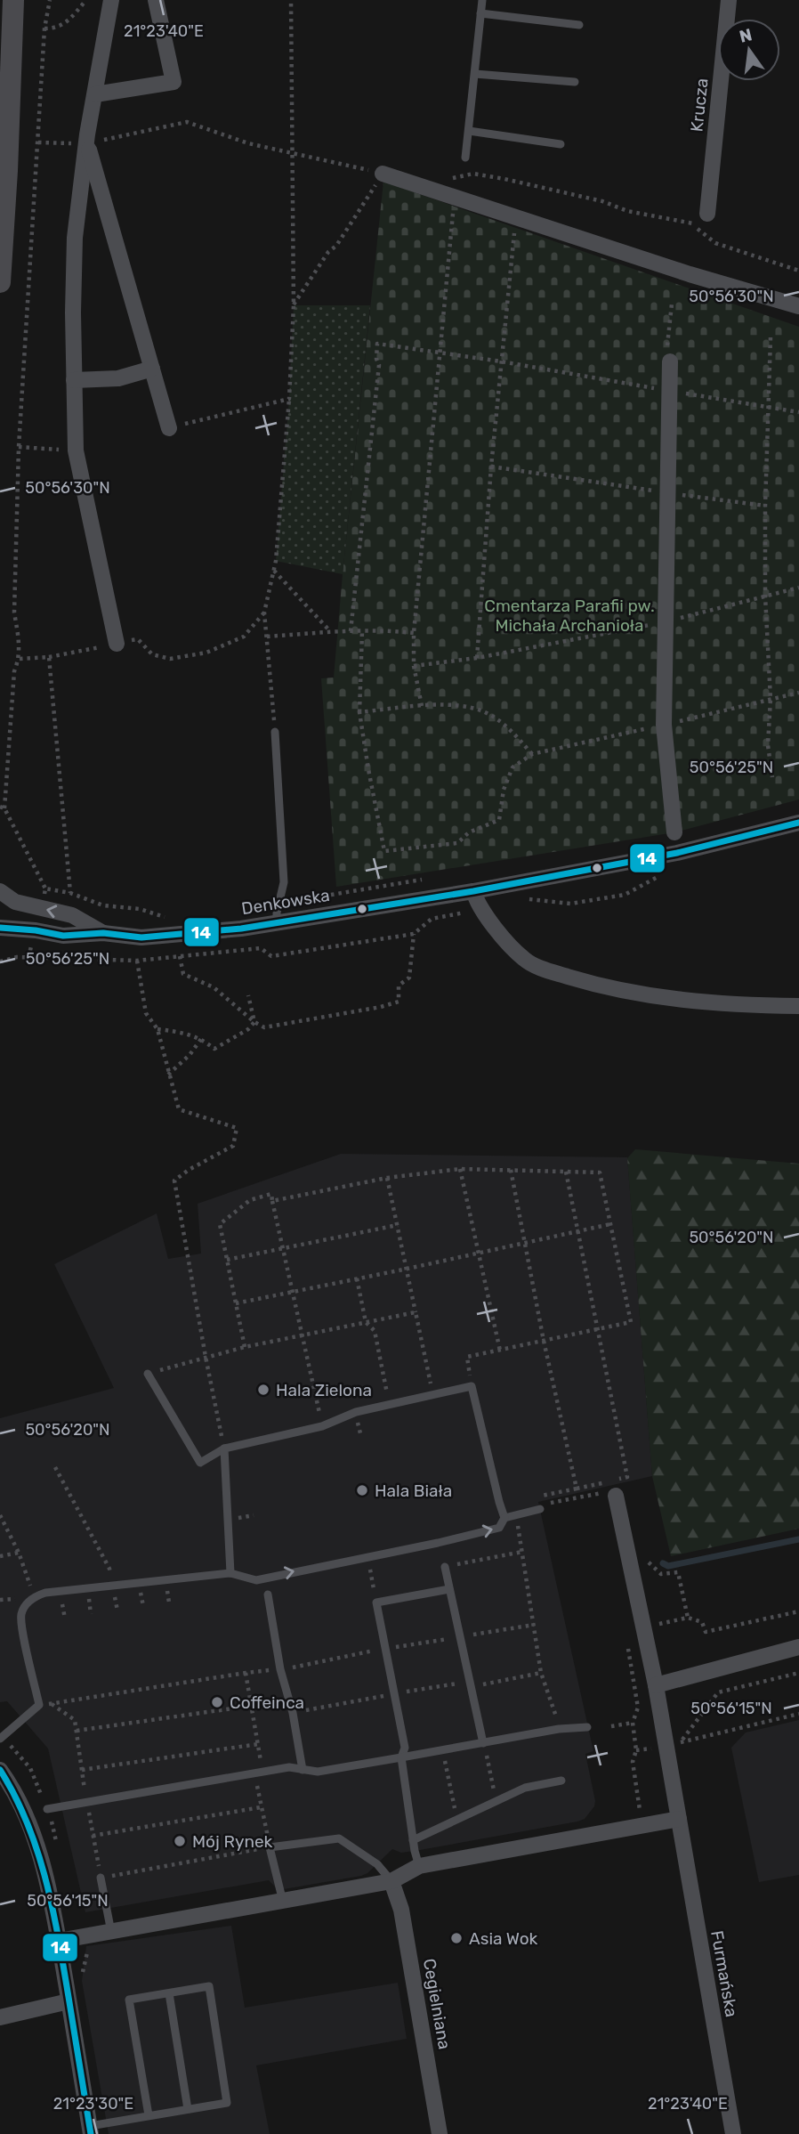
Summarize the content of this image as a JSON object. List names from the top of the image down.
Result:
{
  "streets": {
    "street": [
      "Krucza",
      "Denkowska",
      "Furmańska",
      "Cegielniana"
    ]
  },
  "parks": ["Cmentarza Parafii pw. Michała Archanioła"],
  "places": [
    "Hala Zielona",
    "Hala Biała",
    "Coffeinca",
    "Mój Rynek",
    "Asia Wok"
  ],
  "lines": ["transit line 14"],
  "north": "top",
  "coordinates": [
    "21°23'40\"E",
    "50°56'30\"N",
    "50°56'25\"N",
    "50°56'20\"N",
    "50°56'15\"N",
    "21°23'30\"E"
  ]
}
